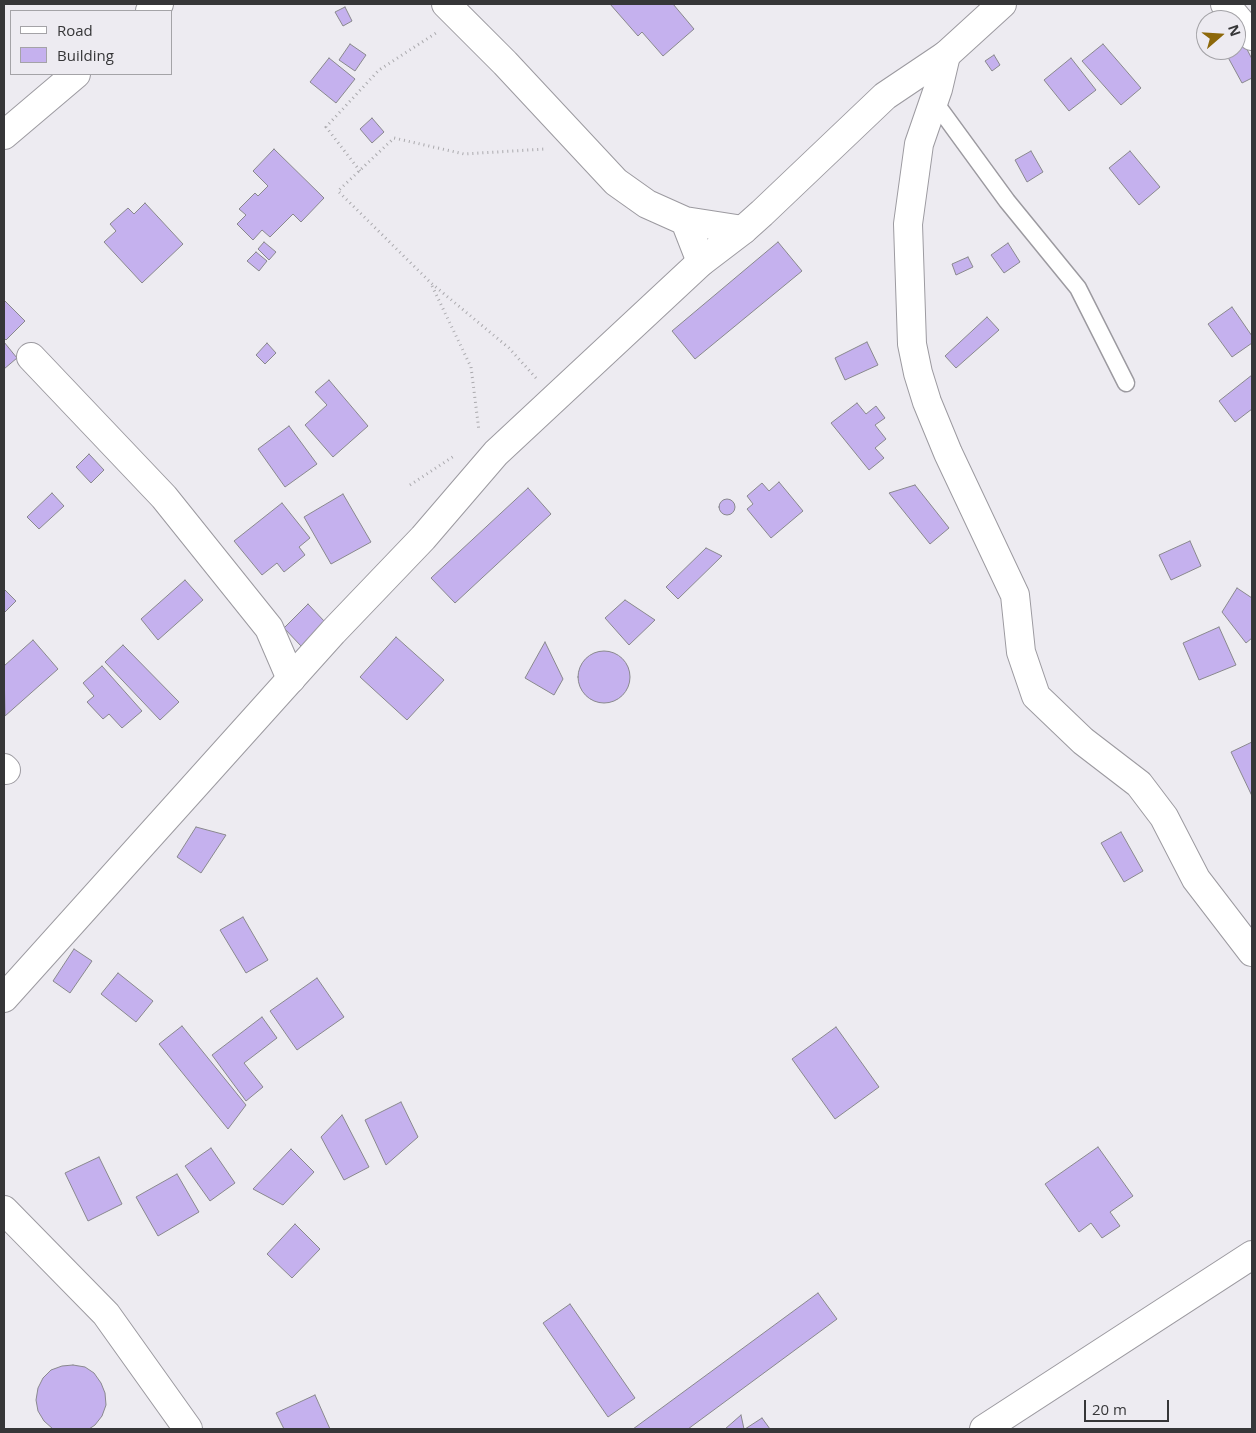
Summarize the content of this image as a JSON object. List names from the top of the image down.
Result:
{
  "legend": ["Road", "Building"],
  "scale_bar": "20 m",
  "north": "right"
}
